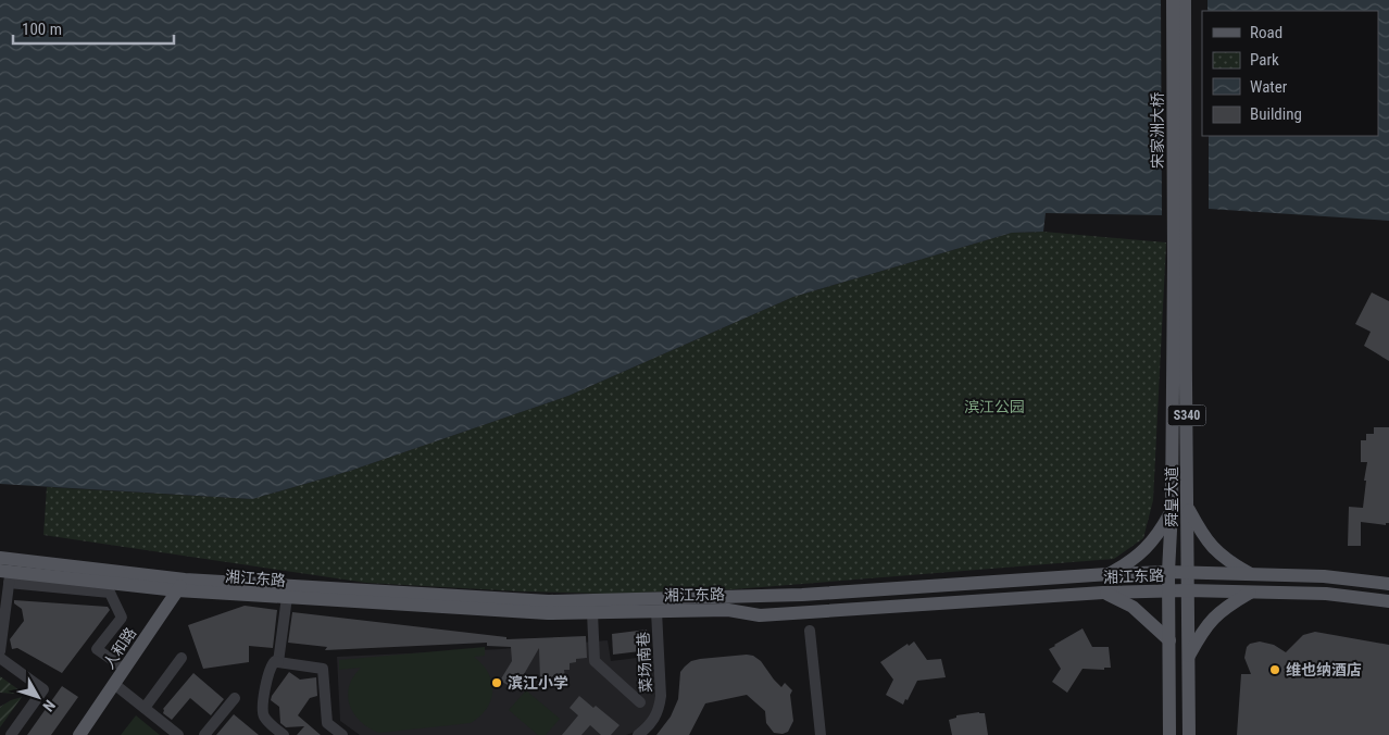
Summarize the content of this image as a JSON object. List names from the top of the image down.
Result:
{
  "streets": {
    "main road": [
      "宋家洲大桥",
      "S340",
      "舜皇大道",
      "湘江东路",
      "人和路"
    ],
    "street": ["菜场南巷"]
  },
  "crossings": [
    ["宋家洲大桥", "舜皇大道"],
    ["舜皇大道", "湘江东路"],
    ["湘江东路", "人和路"],
    ["湘江东路", "菜场南巷"]
  ],
  "parks": ["滨江公园"],
  "places": ["维也纳酒店", "滨江小学"],
  "legend": [
    "Road",
    "Park",
    "Water",
    "Building"
  ],
  "scale_bar": "100 m",
  "north": "bottom right"
}
